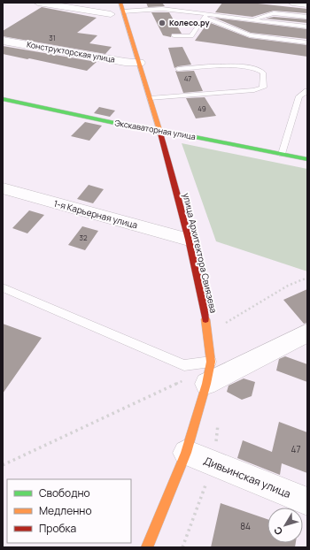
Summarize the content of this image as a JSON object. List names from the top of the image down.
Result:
{
  "streets": {
    "main road": ["Экскаваторная улица", "улица Архитектора Свиязева"],
    "street": ["Конструкторская улица", "1-я Карьерная улица", "Дивьинская улица"]
  },
  "crossings": [
    ["Конструкторская улица", "улица Архитектора Свиязева"],
    ["Экскаваторная улица", "улица Архитектора Свиязева"],
    ["1-я Карьерная улица", "улица Архитектора Свиязева"],
    ["улица Архитектора Свиязева", "Дивьинская улица"]
  ],
  "places": ["Колесо.ру"],
  "house_numbers": [
    "31",
    "47",
    "49",
    "32",
    "47",
    "84"
  ],
  "legend": ["Свободно", "Медленно", "Пробка"],
  "north": "bottom left"
}
